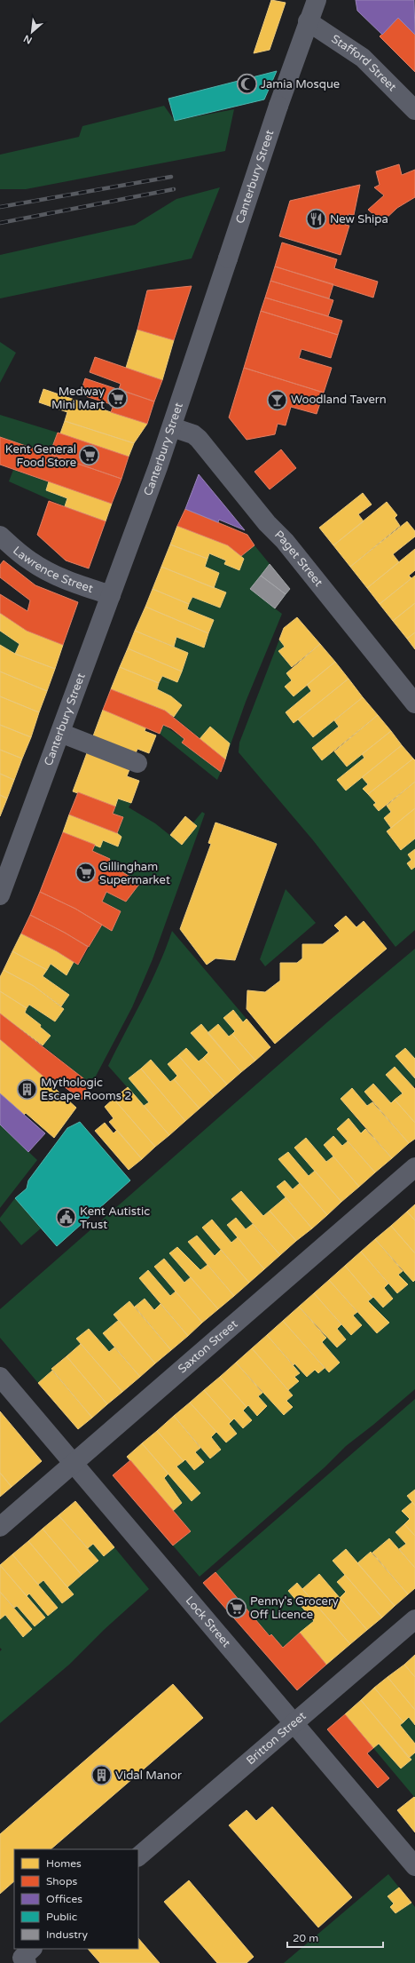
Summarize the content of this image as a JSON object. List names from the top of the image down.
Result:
{
  "streets": {
    "street": [
      "Stafford Street",
      "Canterbury Street",
      "Paget Street",
      "Lawrence Street",
      "Saxton Street",
      "Lock Street",
      "Britton Street"
    ]
  },
  "crossings": [
    ["Stafford Street", "Canterbury Street"],
    ["Canterbury Street", "Paget Street"],
    ["Canterbury Street", "Lawrence Street"],
    ["Saxton Street", "Lock Street"],
    ["Lock Street", "Britton Street"]
  ],
  "places": {
    "mosque": ["Jamia Mosque"],
    "restaurant": ["New Shipa"],
    "supermarket": [
      "Medway Mini Mart",
      "Kent General Food Store",
      "Gillingham Supermarket",
      "Penny's Grocery Off Licence"
    ],
    "bar": ["Woodland Tavern"],
    "building": ["Mythologic Escape Rooms 2", "Vidal Manor"],
    "public building": ["Kent Autistic Trust"]
  },
  "legend": [
    "Homes",
    "Shops",
    "Offices",
    "Public",
    "Industry"
  ],
  "scale_bar": "20 m",
  "north": "bottom left"
}
